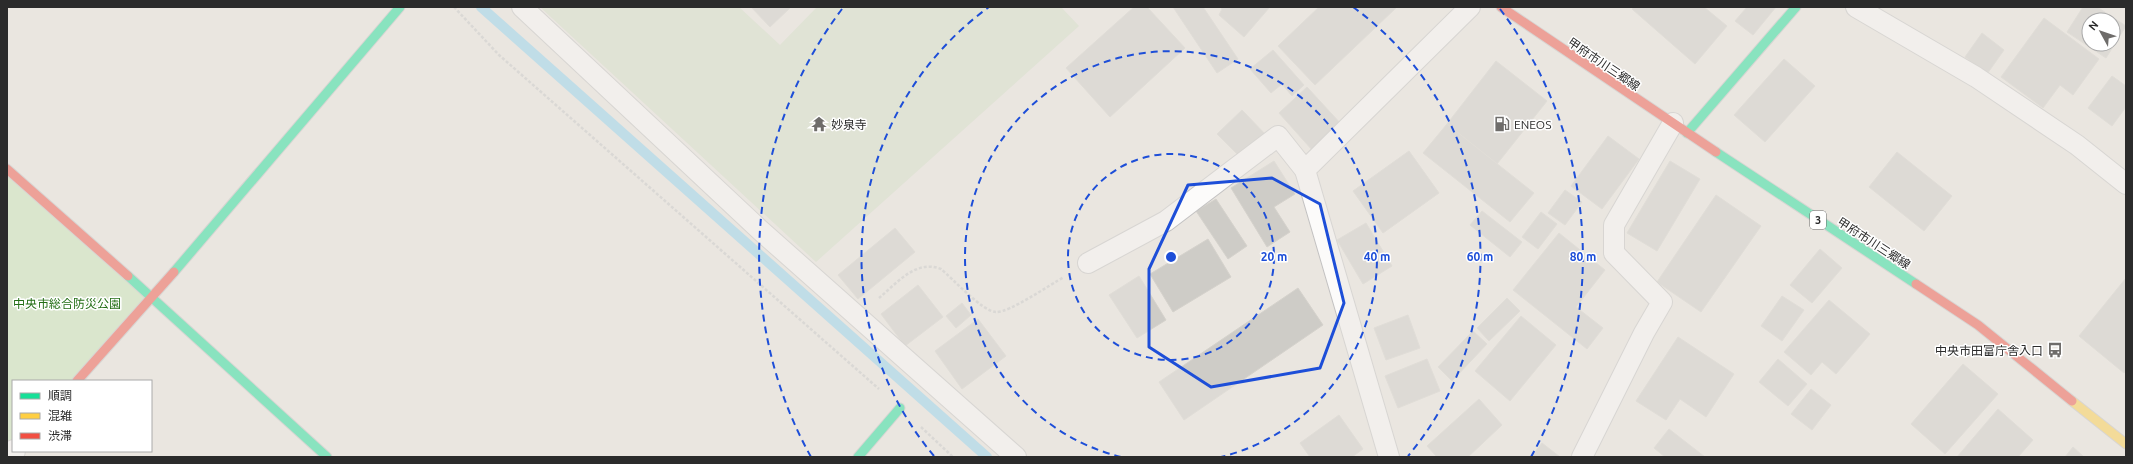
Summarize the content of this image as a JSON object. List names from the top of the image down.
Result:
{
  "streets": {
    "street": ["甲府市川三郷線", "3"]
  },
  "parks": ["中央市総合防災公園"],
  "places": {
    "temple": ["妙泉寺"],
    "fuel station": ["ENEOS"],
    "bus stop": ["中央市田富庁舎入口"]
  },
  "legend": ["順調", "混雑", "渋滞"],
  "north": "top left",
  "rings": [
    "20 m",
    "40 m",
    "60 m",
    "80 m"
  ]
}
